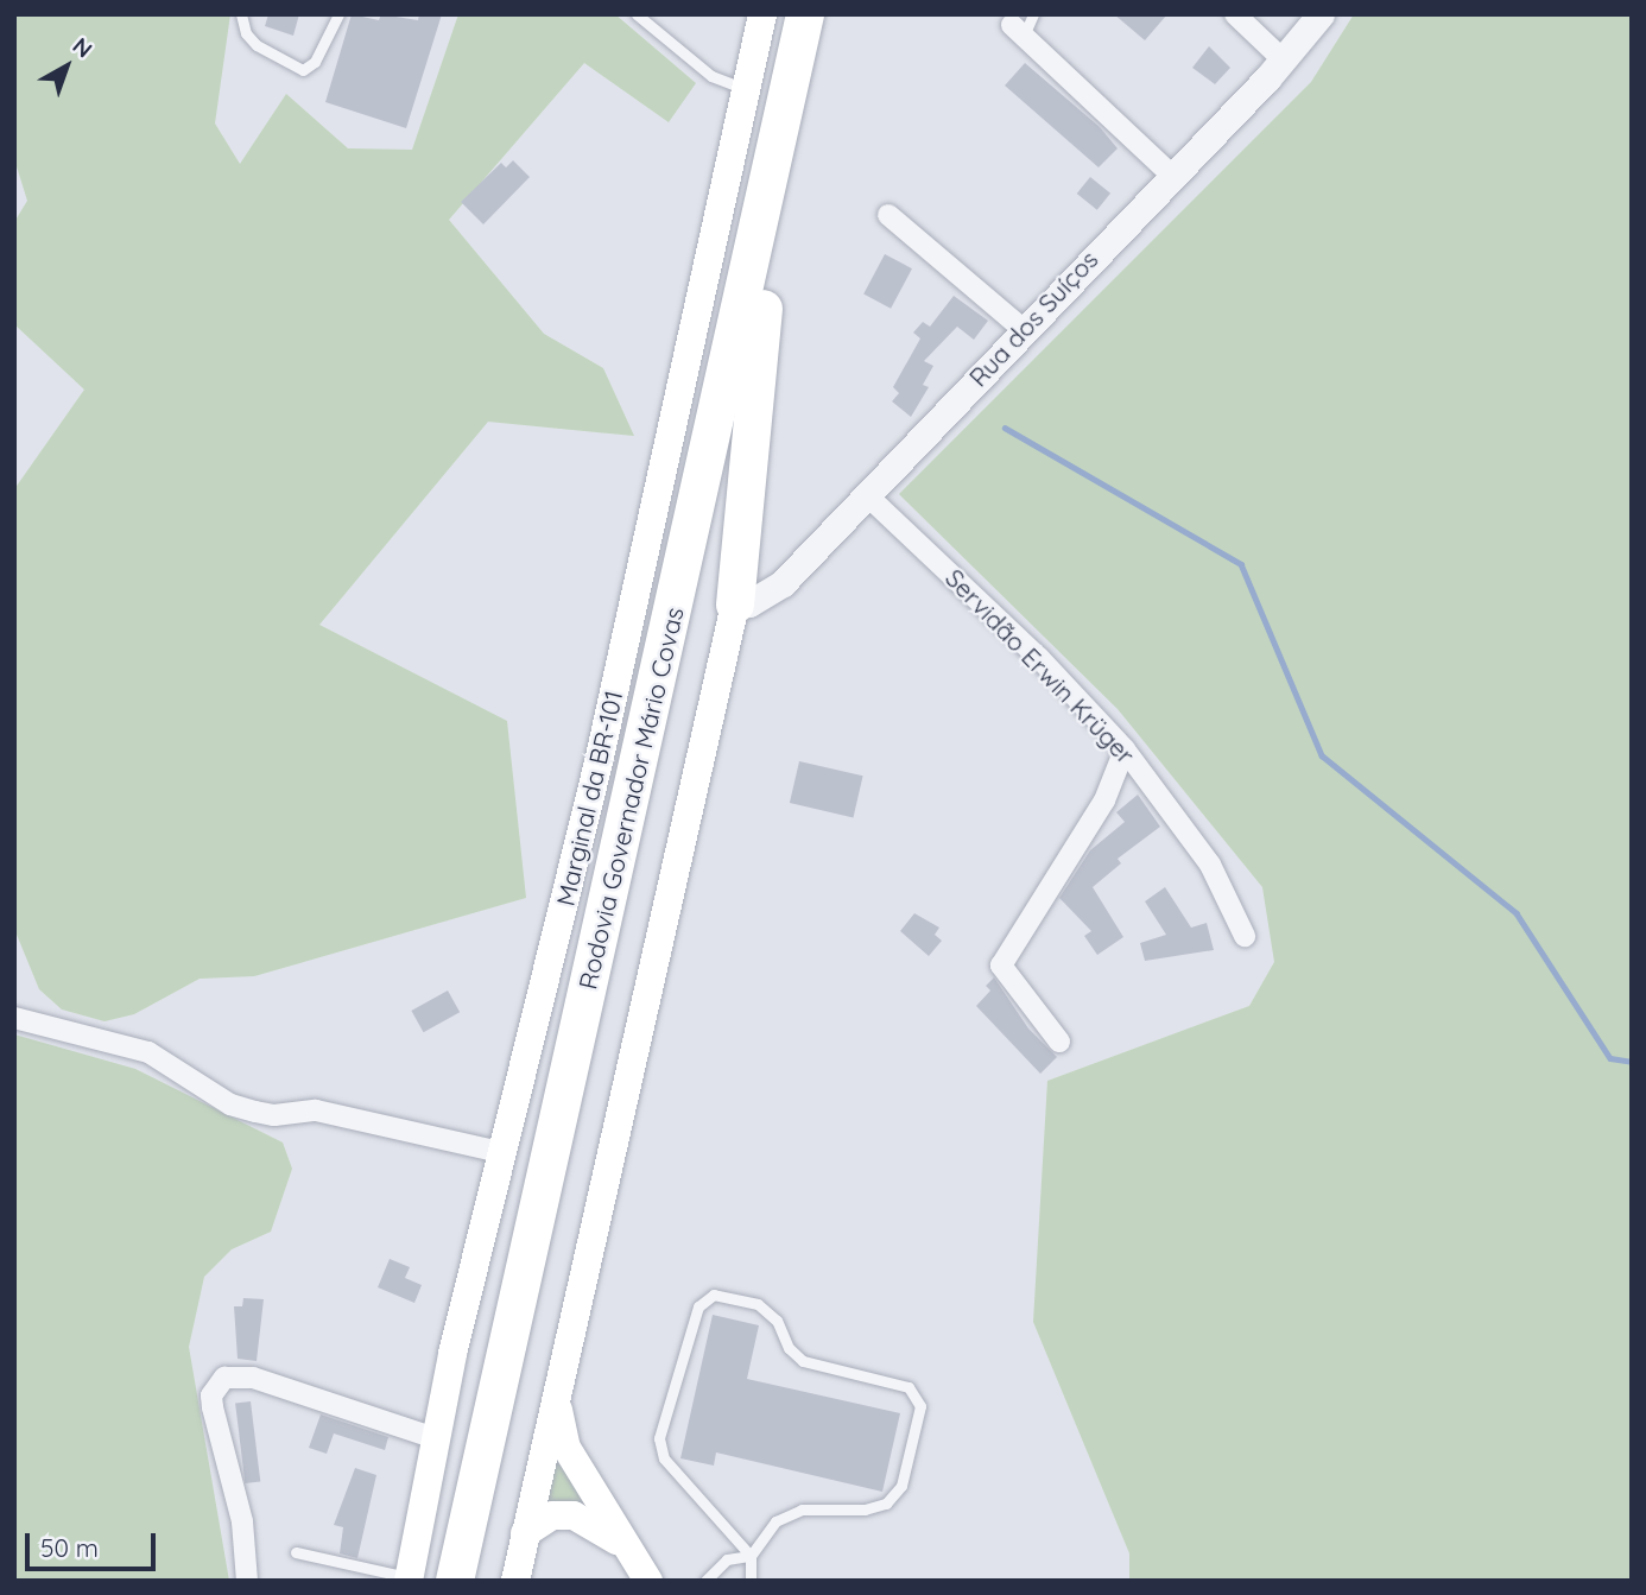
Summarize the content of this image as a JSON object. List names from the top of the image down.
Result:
{
  "streets": {
    "highway": ["Rodovia Governador Mário Covas"],
    "main road": ["Marginal da BR-101"],
    "street": ["Rua dos Suíços", "Servidão Erwin Krüger"]
  },
  "crossings": [
    ["Rua dos Suíços", "Servidão Erwin Krüger"]
  ],
  "scale_bar": "50 m",
  "north": "top right"
}
